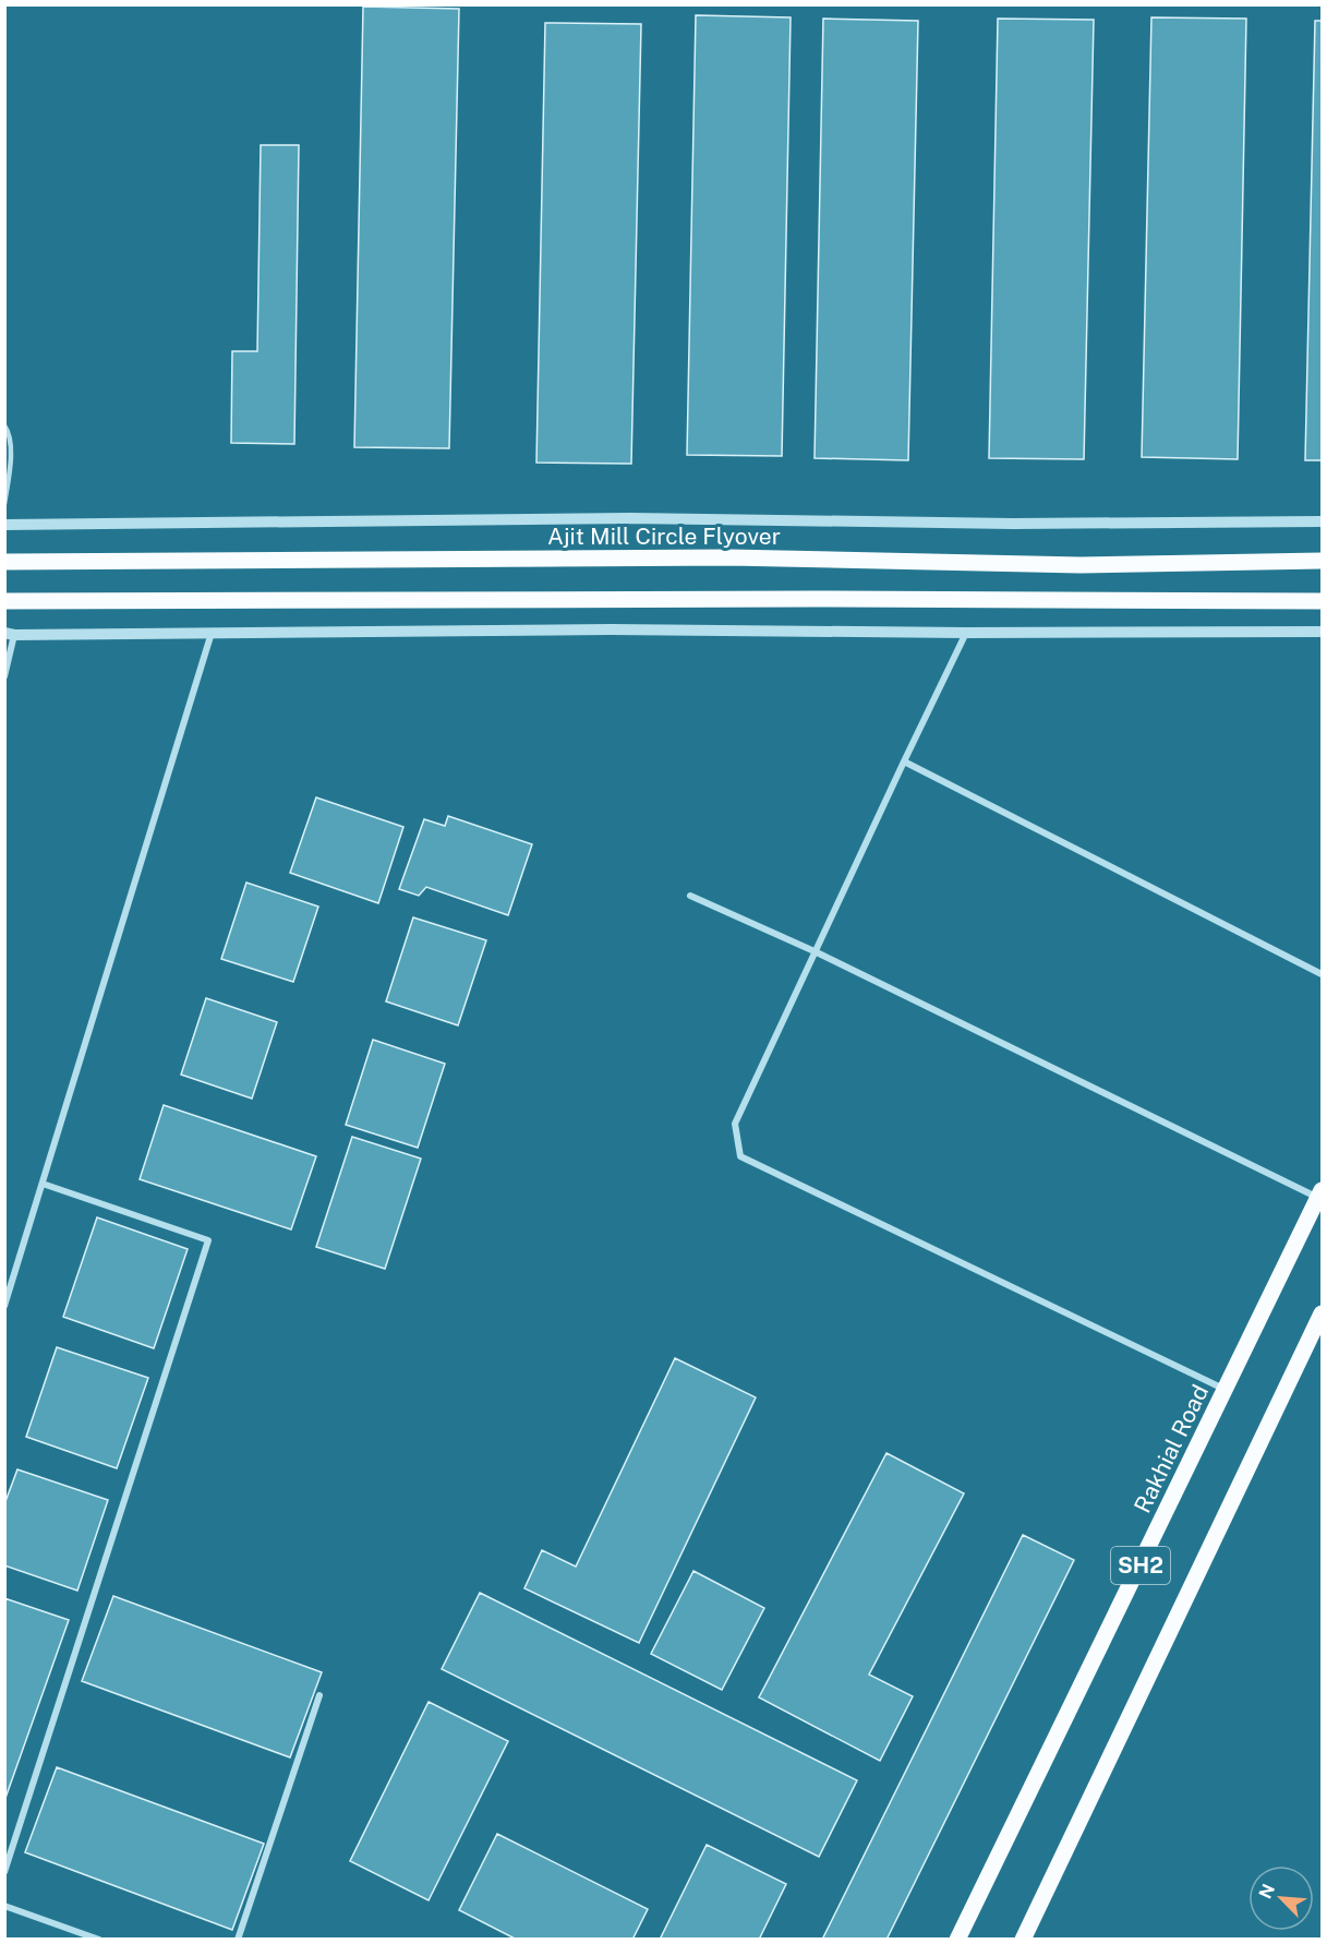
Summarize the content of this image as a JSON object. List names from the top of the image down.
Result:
{
  "streets": {
    "main road": ["Ajit Mill Circle Flyover", "Rakhial Road", "SH2"]
  },
  "north": "top left"
}
